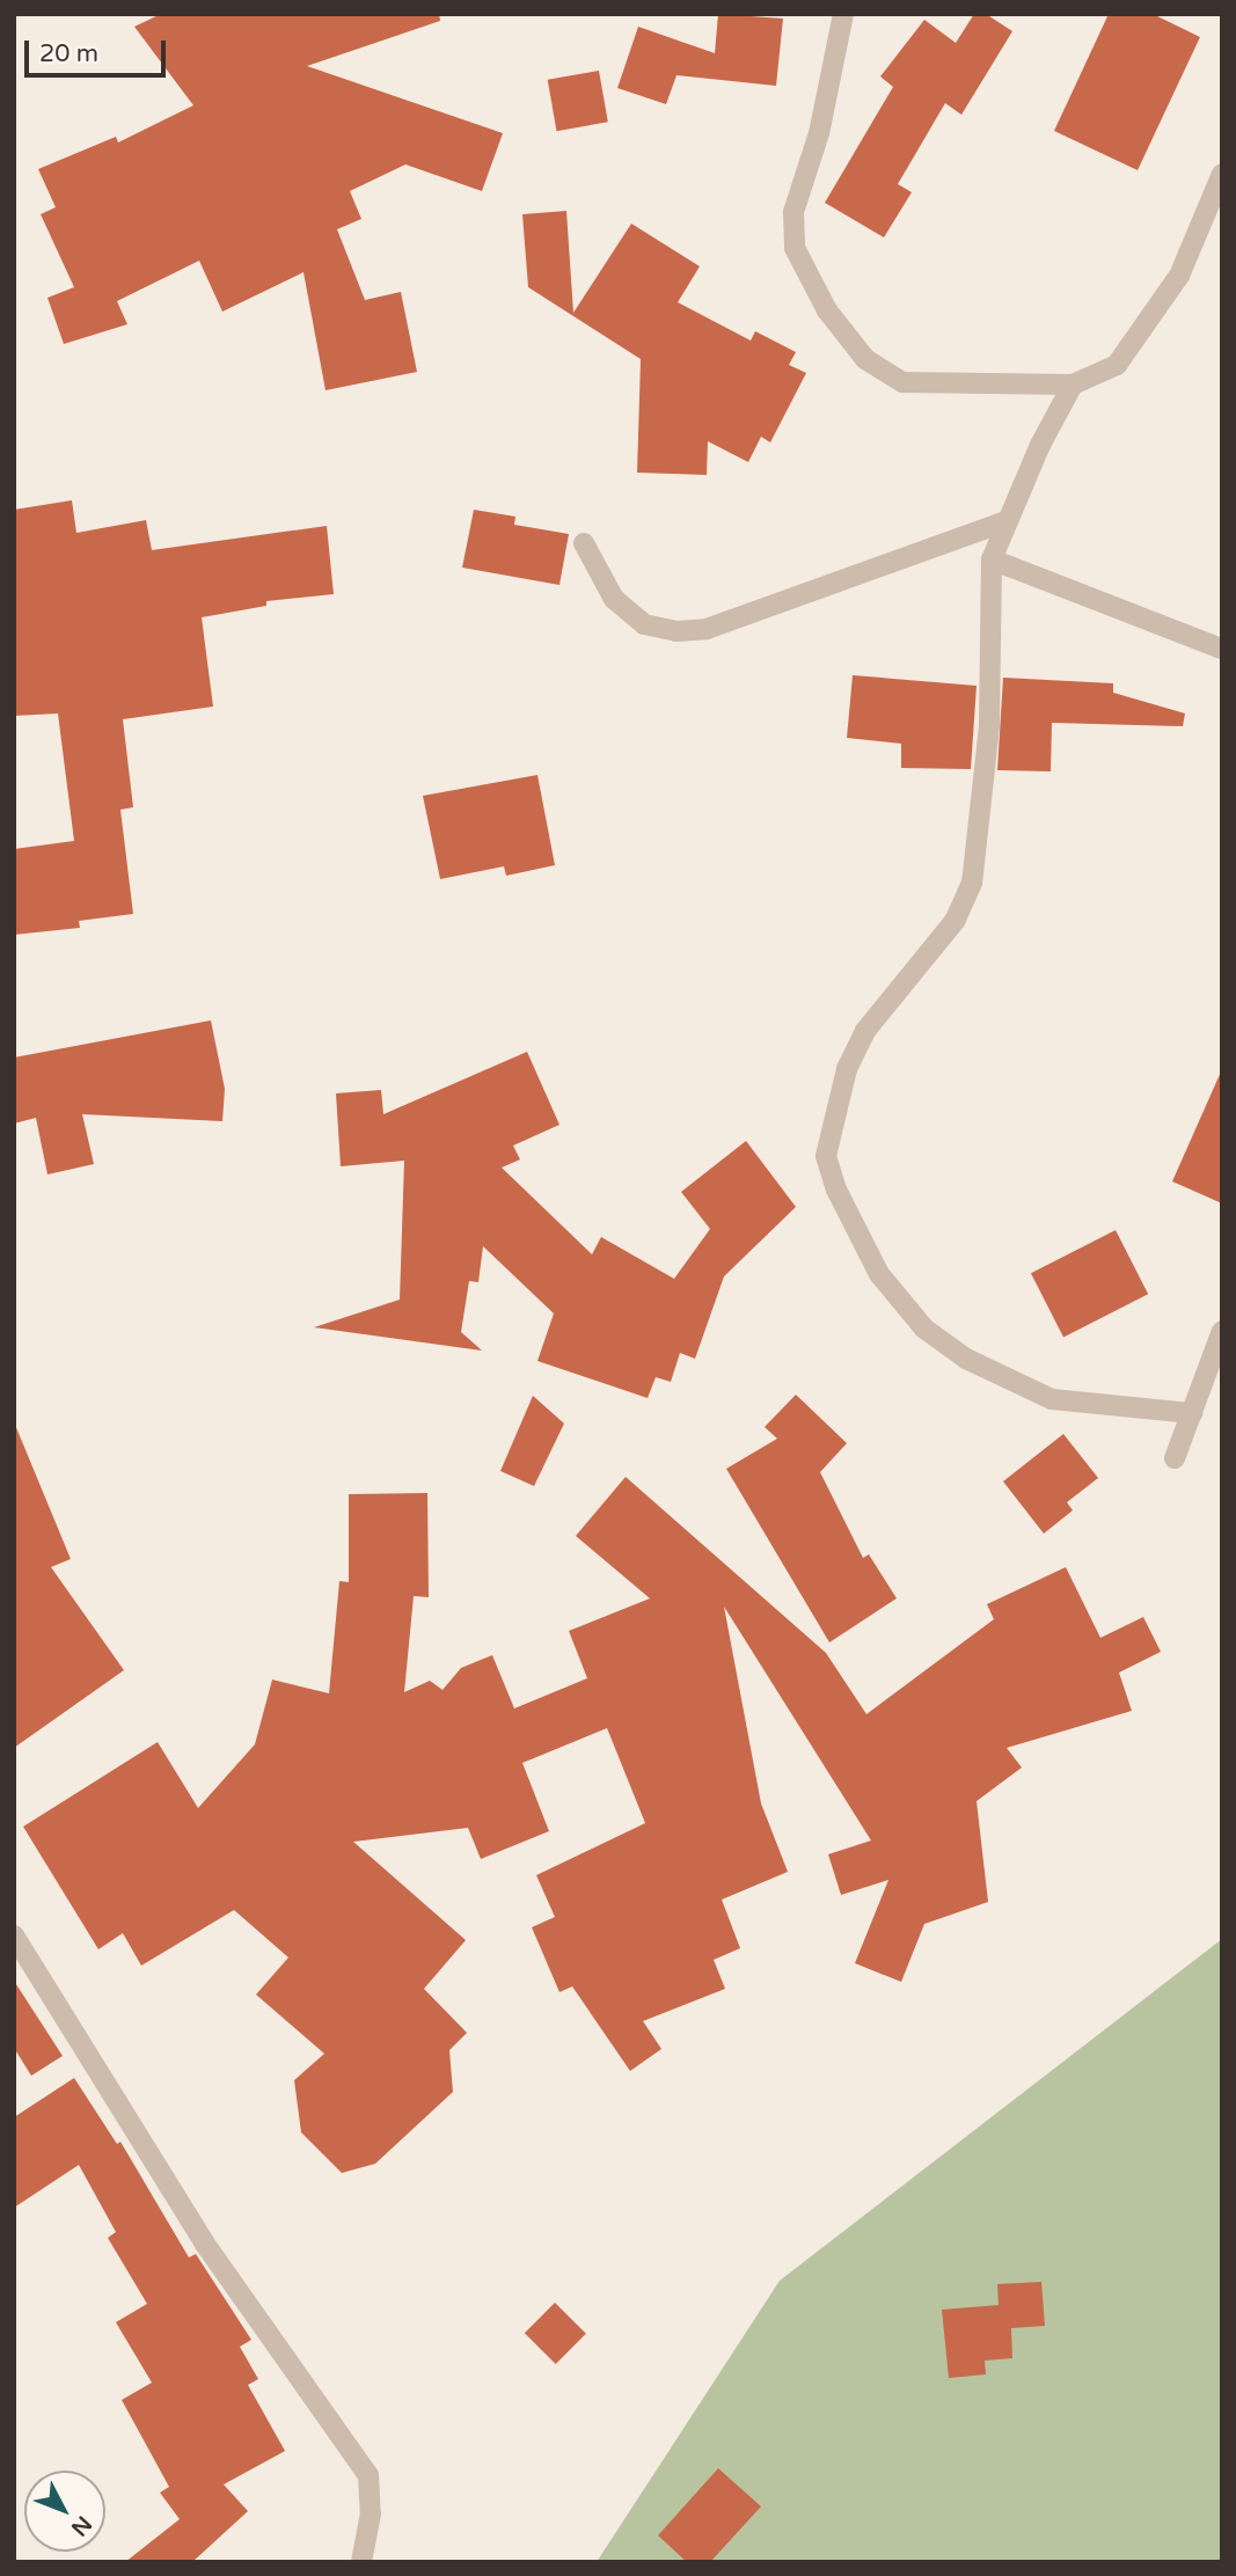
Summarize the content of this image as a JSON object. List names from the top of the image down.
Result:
{
  "scale_bar": "20 m",
  "north": "bottom right"
}
